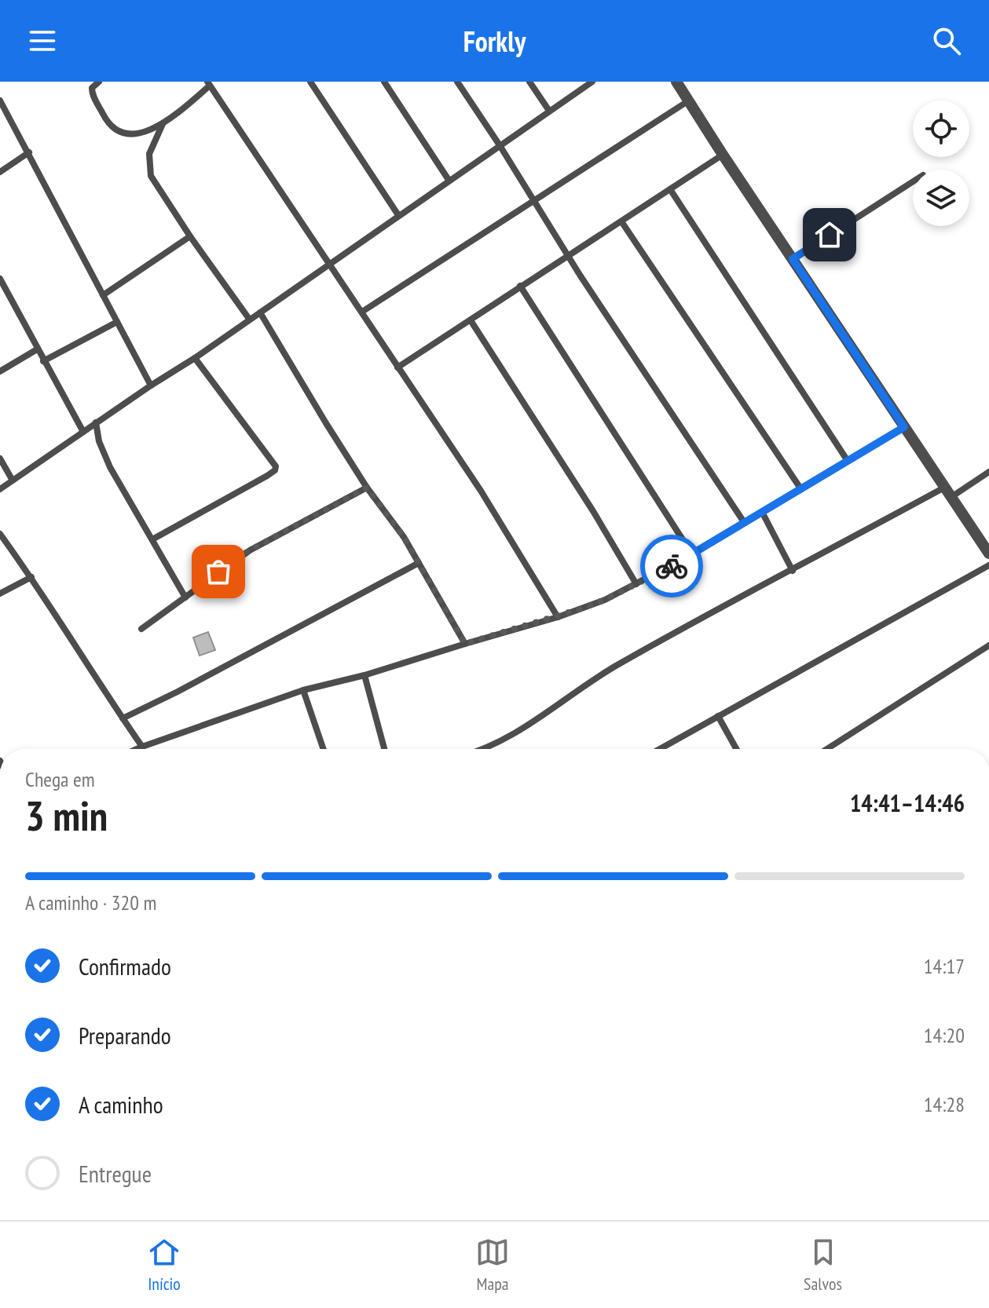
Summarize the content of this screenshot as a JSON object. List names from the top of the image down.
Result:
{
  "page": {
    "header": "Forkly",
    "heading": ["3 min", "Chega em", "14:41–14:46"],
    "bar": "A caminho · 320 m",
    "list": [
      ["Confirmado", "14:17"],
      ["Preparando", "14:20"],
      ["A caminho", "14:28"],
      "Entregue"
    ],
    "tabs": ["Início", "Mapa", "Salvos"]
  }
}
